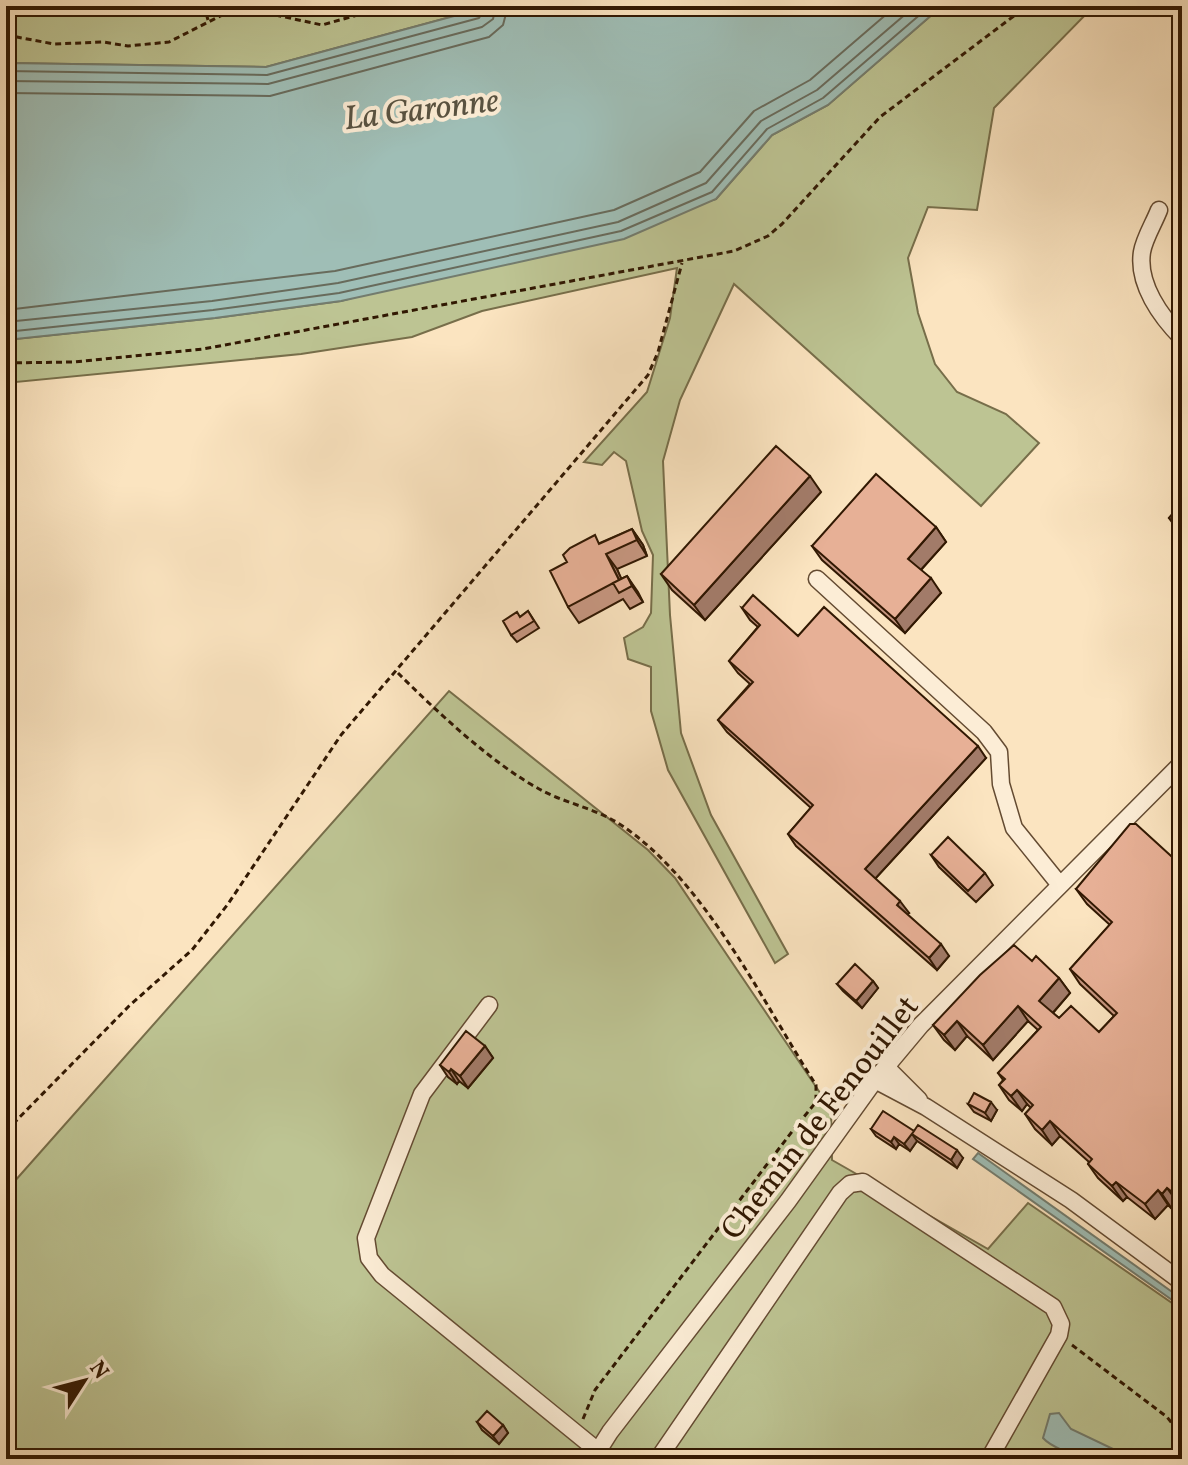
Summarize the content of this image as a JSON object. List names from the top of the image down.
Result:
{
  "streets": {
    "street": ["Chemin de Fenouillet"]
  },
  "water": ["La Garonne"],
  "north": "top right"
}
